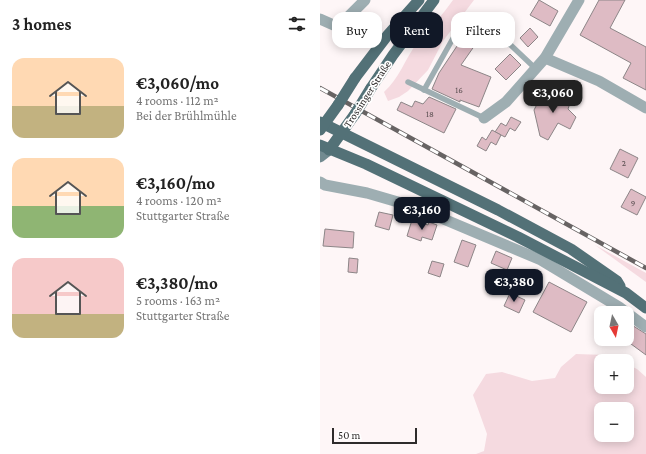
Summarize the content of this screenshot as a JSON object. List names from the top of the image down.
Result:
{
  "streets": {
    "main road": ["Trossinger Straße"]
  },
  "house_numbers": [
    "16",
    "18",
    "2",
    "9"
  ],
  "scale_bar": "50 m",
  "north": "bottom",
  "page": {
    "heading": "3 homes",
    "chip": ["Buy", "Rent", "Filters"],
    "list": [
      {
        "name": "€3,060/mo",
        "note": "4 rooms · 112 m² · Bei der Brühlmühle"
      },
      {
        "name": "€3,160/mo",
        "note": "4 rooms · 120 m² · Stuttgarter Straße"
      },
      {
        "name": "€3,380/mo",
        "note": "5 rooms · 163 m² · Stuttgarter Straße"
      }
    ],
    "price": ["€3,060", "€3,160", "€3,380"],
    "map_buttons": ["+", "−"],
    "scale": "50 m"
  }
}
